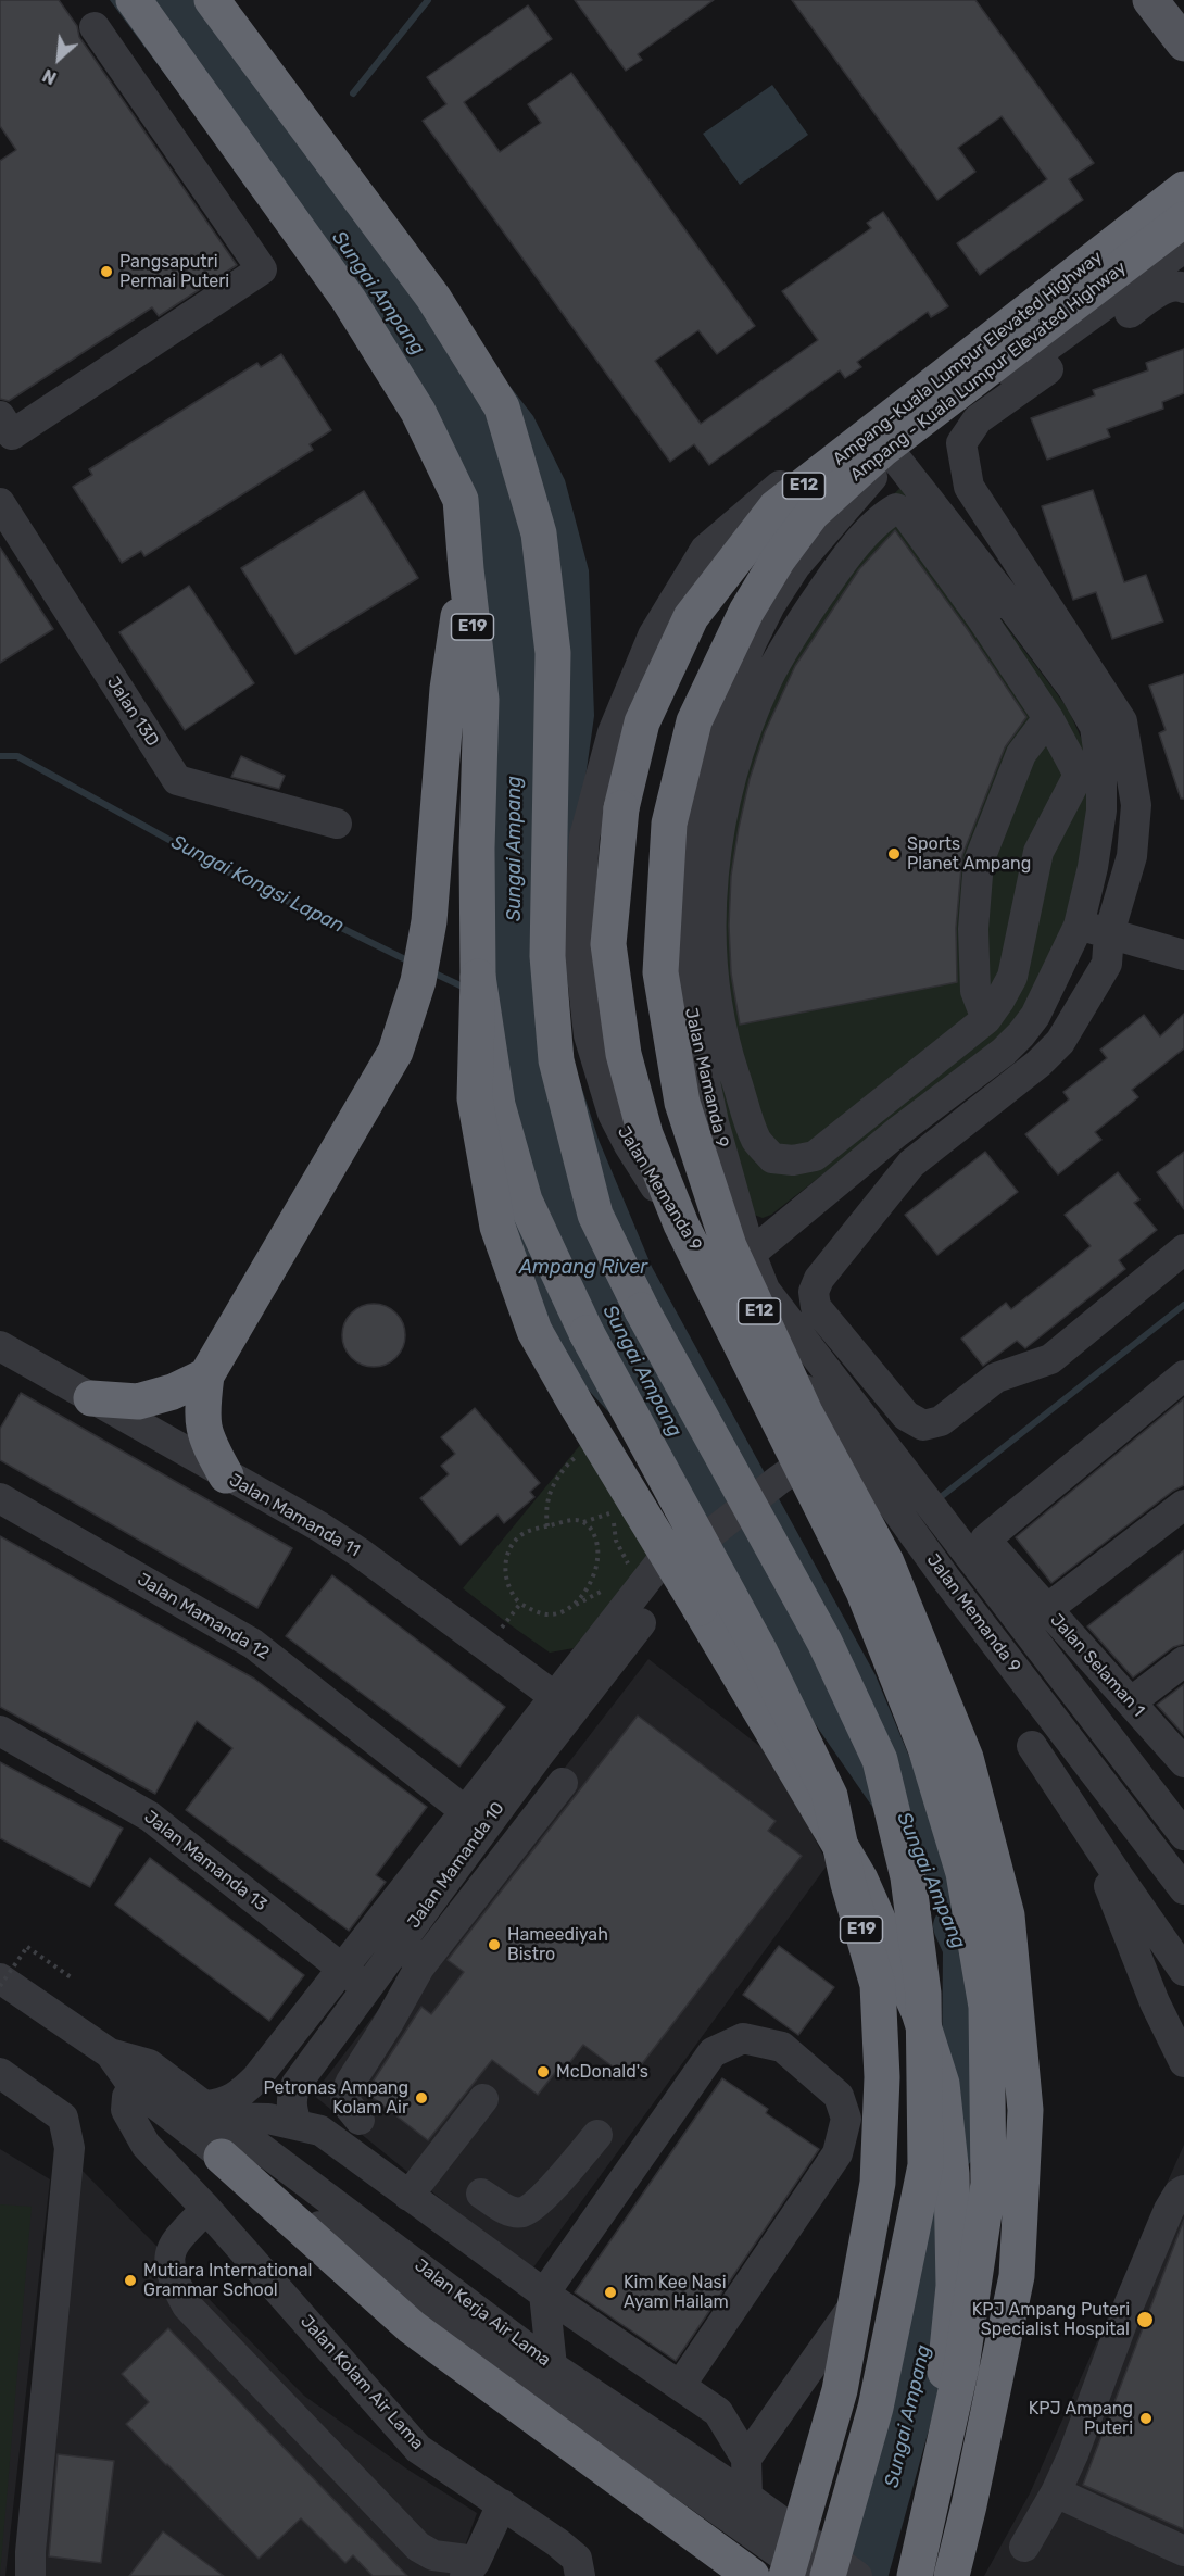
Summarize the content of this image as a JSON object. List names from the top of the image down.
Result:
{
  "streets": {
    "highway": [
      "Ampang-Kuala Lumpur Elevated Highway",
      "Ampang - Kuala Lumpur Elevated Highway",
      "E12",
      "E19"
    ],
    "street": [
      "Jalan 13D",
      "Jalan Mamanda 9",
      "Jalan Memanda 9",
      "Jalan Mamanda 11",
      "Jalan Mamanda 12",
      "Jalan Selaman 1",
      "Jalan Mamanda 13",
      "Jalan Mamanda 10",
      "Jalan Kerja Air Lama",
      "Jalan Kolam Air Lama"
    ]
  },
  "crossings": [
    ["Ampang-Kuala Lumpur Elevated Highway", "E12"],
    ["Ampang-Kuala Lumpur Elevated Highway", "Jalan Memanda 9"],
    ["Jalan Mamanda 9", "Jalan Memanda 9"],
    ["Jalan Memanda 9", "Jalan Mamanda 10"],
    ["Jalan Mamanda 11", "Jalan Mamanda 10"],
    ["Jalan Mamanda 12", "Jalan Mamanda 10"],
    ["Jalan Mamanda 13", "Jalan Mamanda 10"],
    ["Jalan Mamanda 10", "Jalan Kerja Air Lama"],
    ["Jalan Kerja Air Lama", "Jalan Kolam Air Lama"]
  ],
  "water": ["Sungai Ampang", "Sungai Kongsi Lapan", "Ampang River"],
  "places": [
    "Pangsaputri Permai Puteri",
    "Sports Planet Ampang",
    "Hameediyah Bistro",
    "McDonald's",
    "Petronas Ampang Kolam Air",
    "Mutiara International Grammar School",
    "Kim Kee Nasi Ayam Hailam",
    "KPJ Ampang Puteri Specialist Hospital",
    "KPJ Ampang Puteri"
  ],
  "north": "bottom left"
}
